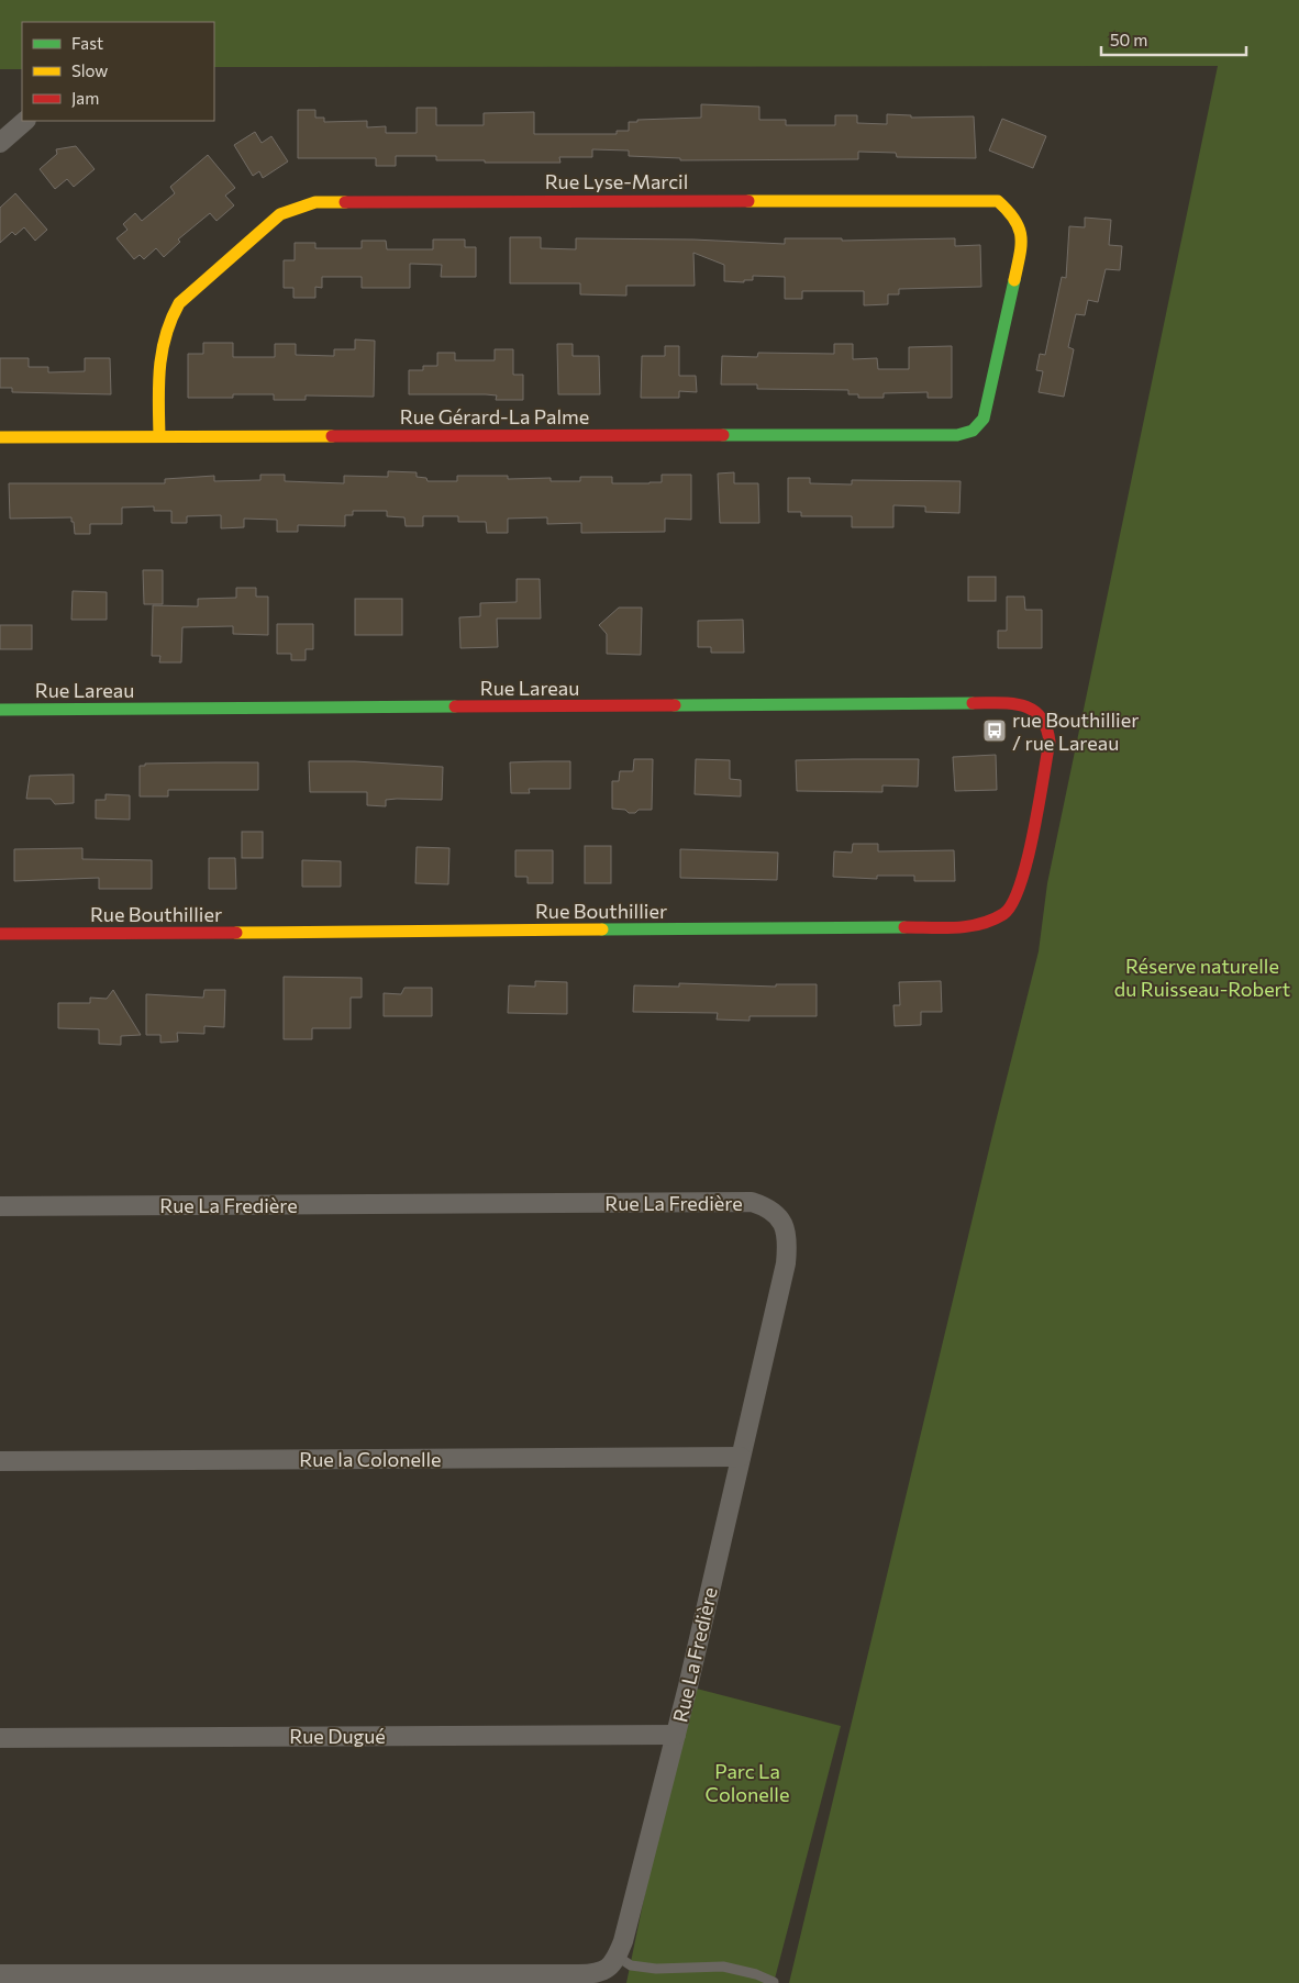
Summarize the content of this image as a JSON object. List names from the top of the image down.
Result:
{
  "streets": {
    "street": [
      "Rue Lyse-Marcil",
      "Rue Gérard-La Palme",
      "Rue Lareau",
      "Rue Bouthillier",
      "Rue La Fredière",
      "Rue la Colonelle",
      "Rue Dugué"
    ]
  },
  "crossings": [
    ["Rue Lyse-Marcil", "Rue Gérard-La Palme"],
    ["Rue Lareau", "Rue Bouthillier"],
    ["Rue La Fredière", "Rue la Colonelle"],
    ["Rue La Fredière", "Rue Dugué"]
  ],
  "parks": ["Réserve naturelle du Ruisseau-Robert", "Parc La Colonelle"],
  "places": {
    "bus stop": ["rue Bouthillier / rue Lareau"]
  },
  "legend": ["Fast", "Slow", "Jam"],
  "scale_bar": "50 m"
}
